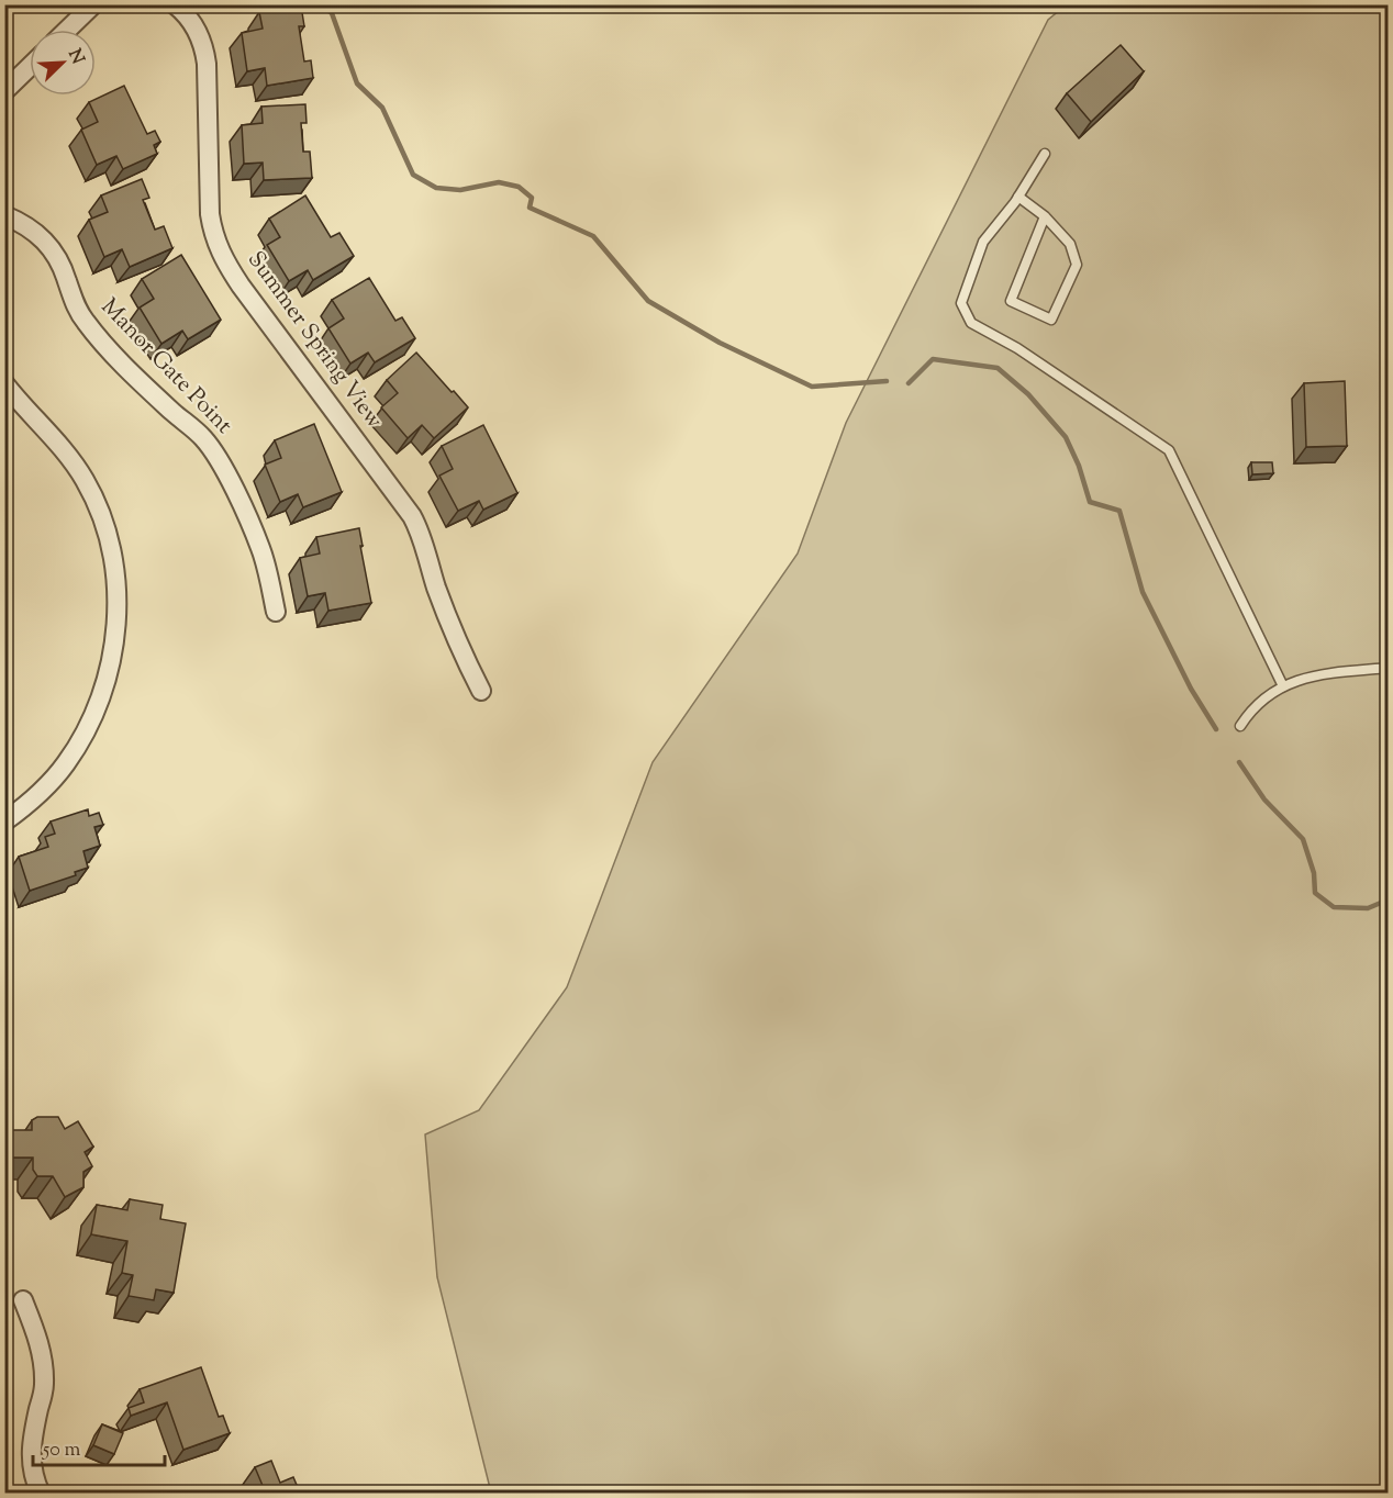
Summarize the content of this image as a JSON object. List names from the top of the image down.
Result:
{
  "streets": {
    "street": ["Summer Spring View", "Manor Gate Point"]
  },
  "scale_bar": "50 m",
  "north": "top right"
}
